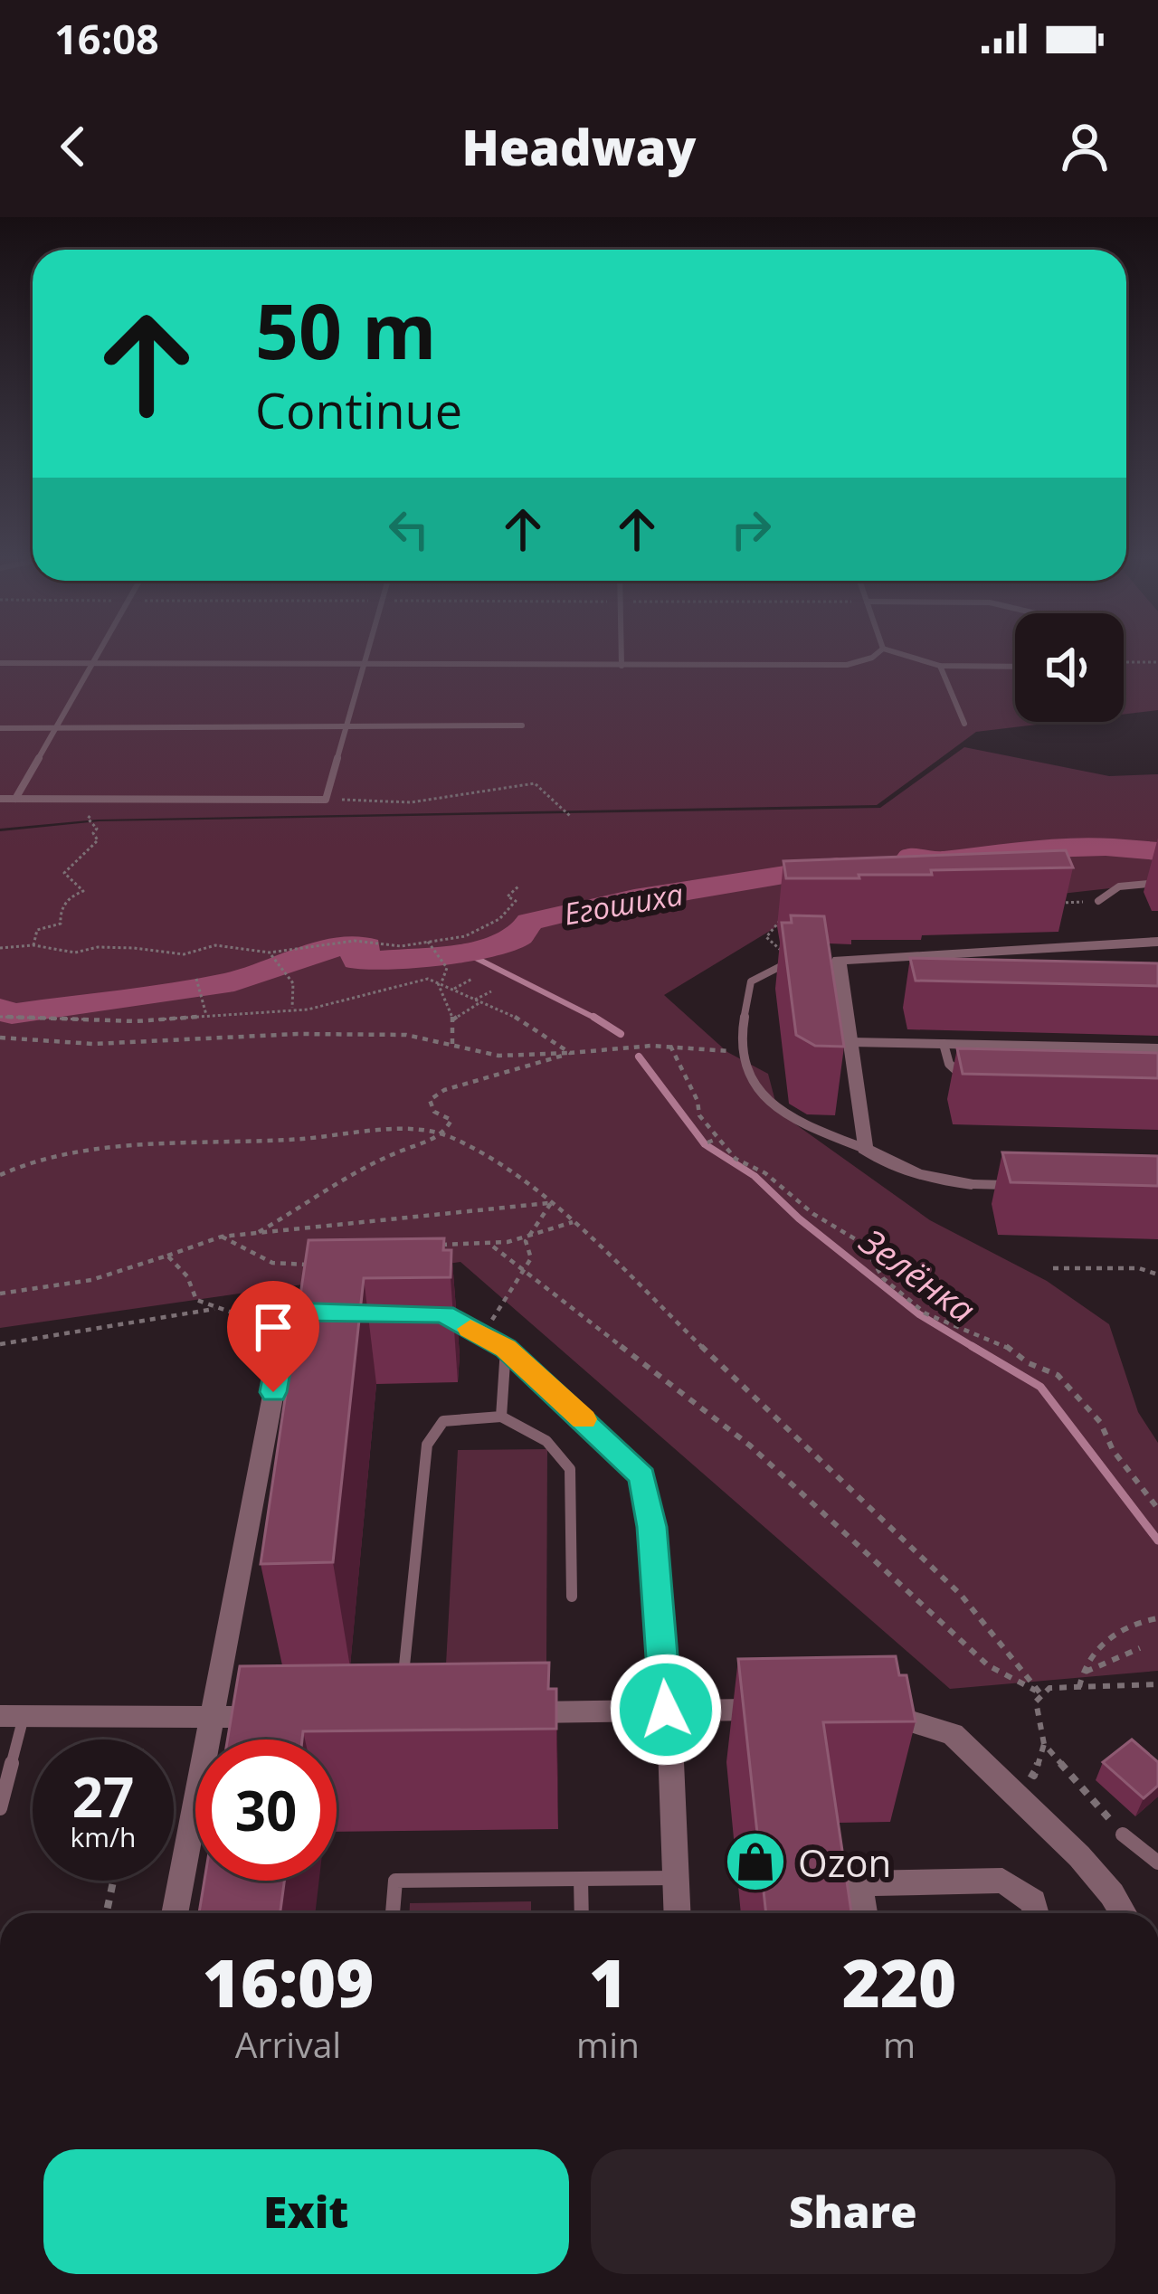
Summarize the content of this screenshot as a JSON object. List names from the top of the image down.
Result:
{
  "water": ["Егошиха", "Зелёнка"],
  "places": {
    "shop": ["Ozon"]
  },
  "page": {
    "status": "16:08",
    "header": "Headway",
    "turn": ["50 m", "Continue"],
    "speed": "27 km/h",
    "limit": "30",
    "eta": [
      "16:09",
      "Arrival",
      "1",
      "min",
      "220",
      "m"
    ],
    "buttons": ["Exit", "Share"]
  }
}
